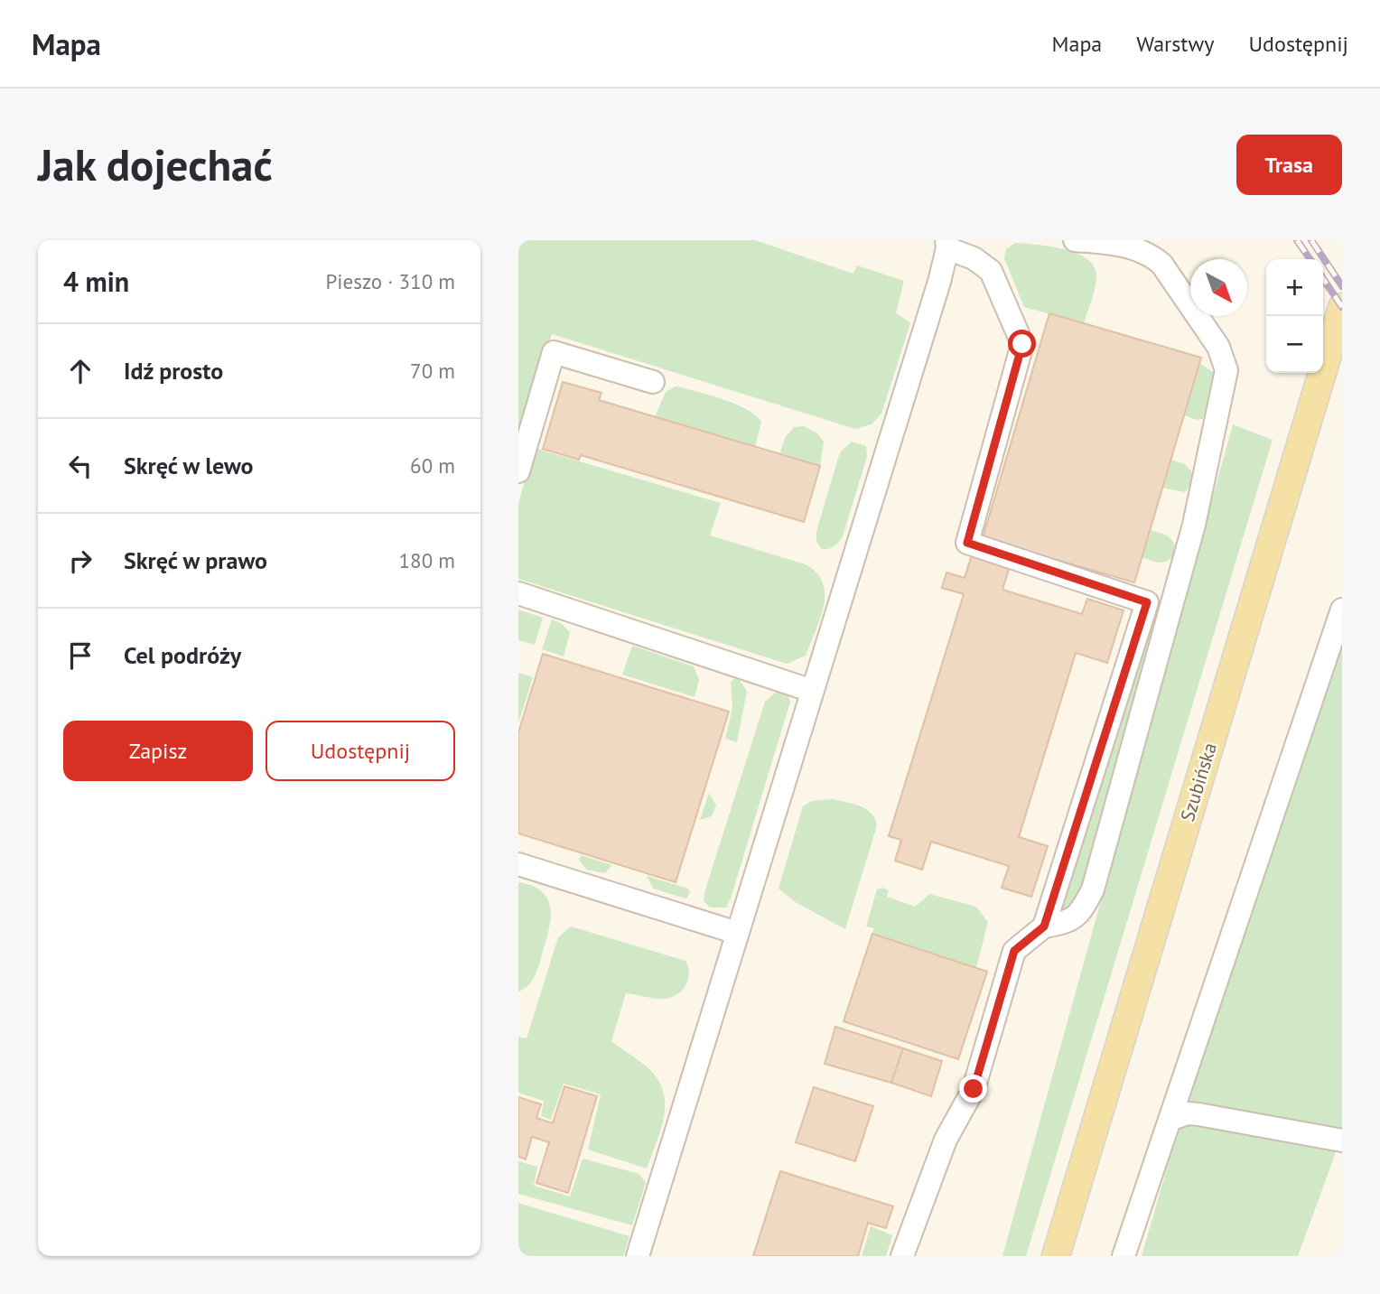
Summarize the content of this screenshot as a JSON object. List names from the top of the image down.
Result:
{
  "streets": {
    "main road": ["Szubińska"]
  },
  "north": "bottom right",
  "page": {
    "header": "Mapa",
    "nav": ["Mapa", "Warstwy", "Udostępnij"],
    "buttons": [
      "Trasa",
      ["Zapisz", "Udostępnij"]
    ],
    "title": "Jak dojechać",
    "heading": ["4 min", "Pieszo · 310 m"],
    "map_buttons": ["+", "−"],
    "list": [
      ["Idź prosto", "70 m"],
      ["Skręć w lewo", "60 m"],
      ["Skręć w prawo", "180 m"],
      "Cel podróży"
    ]
  }
}
